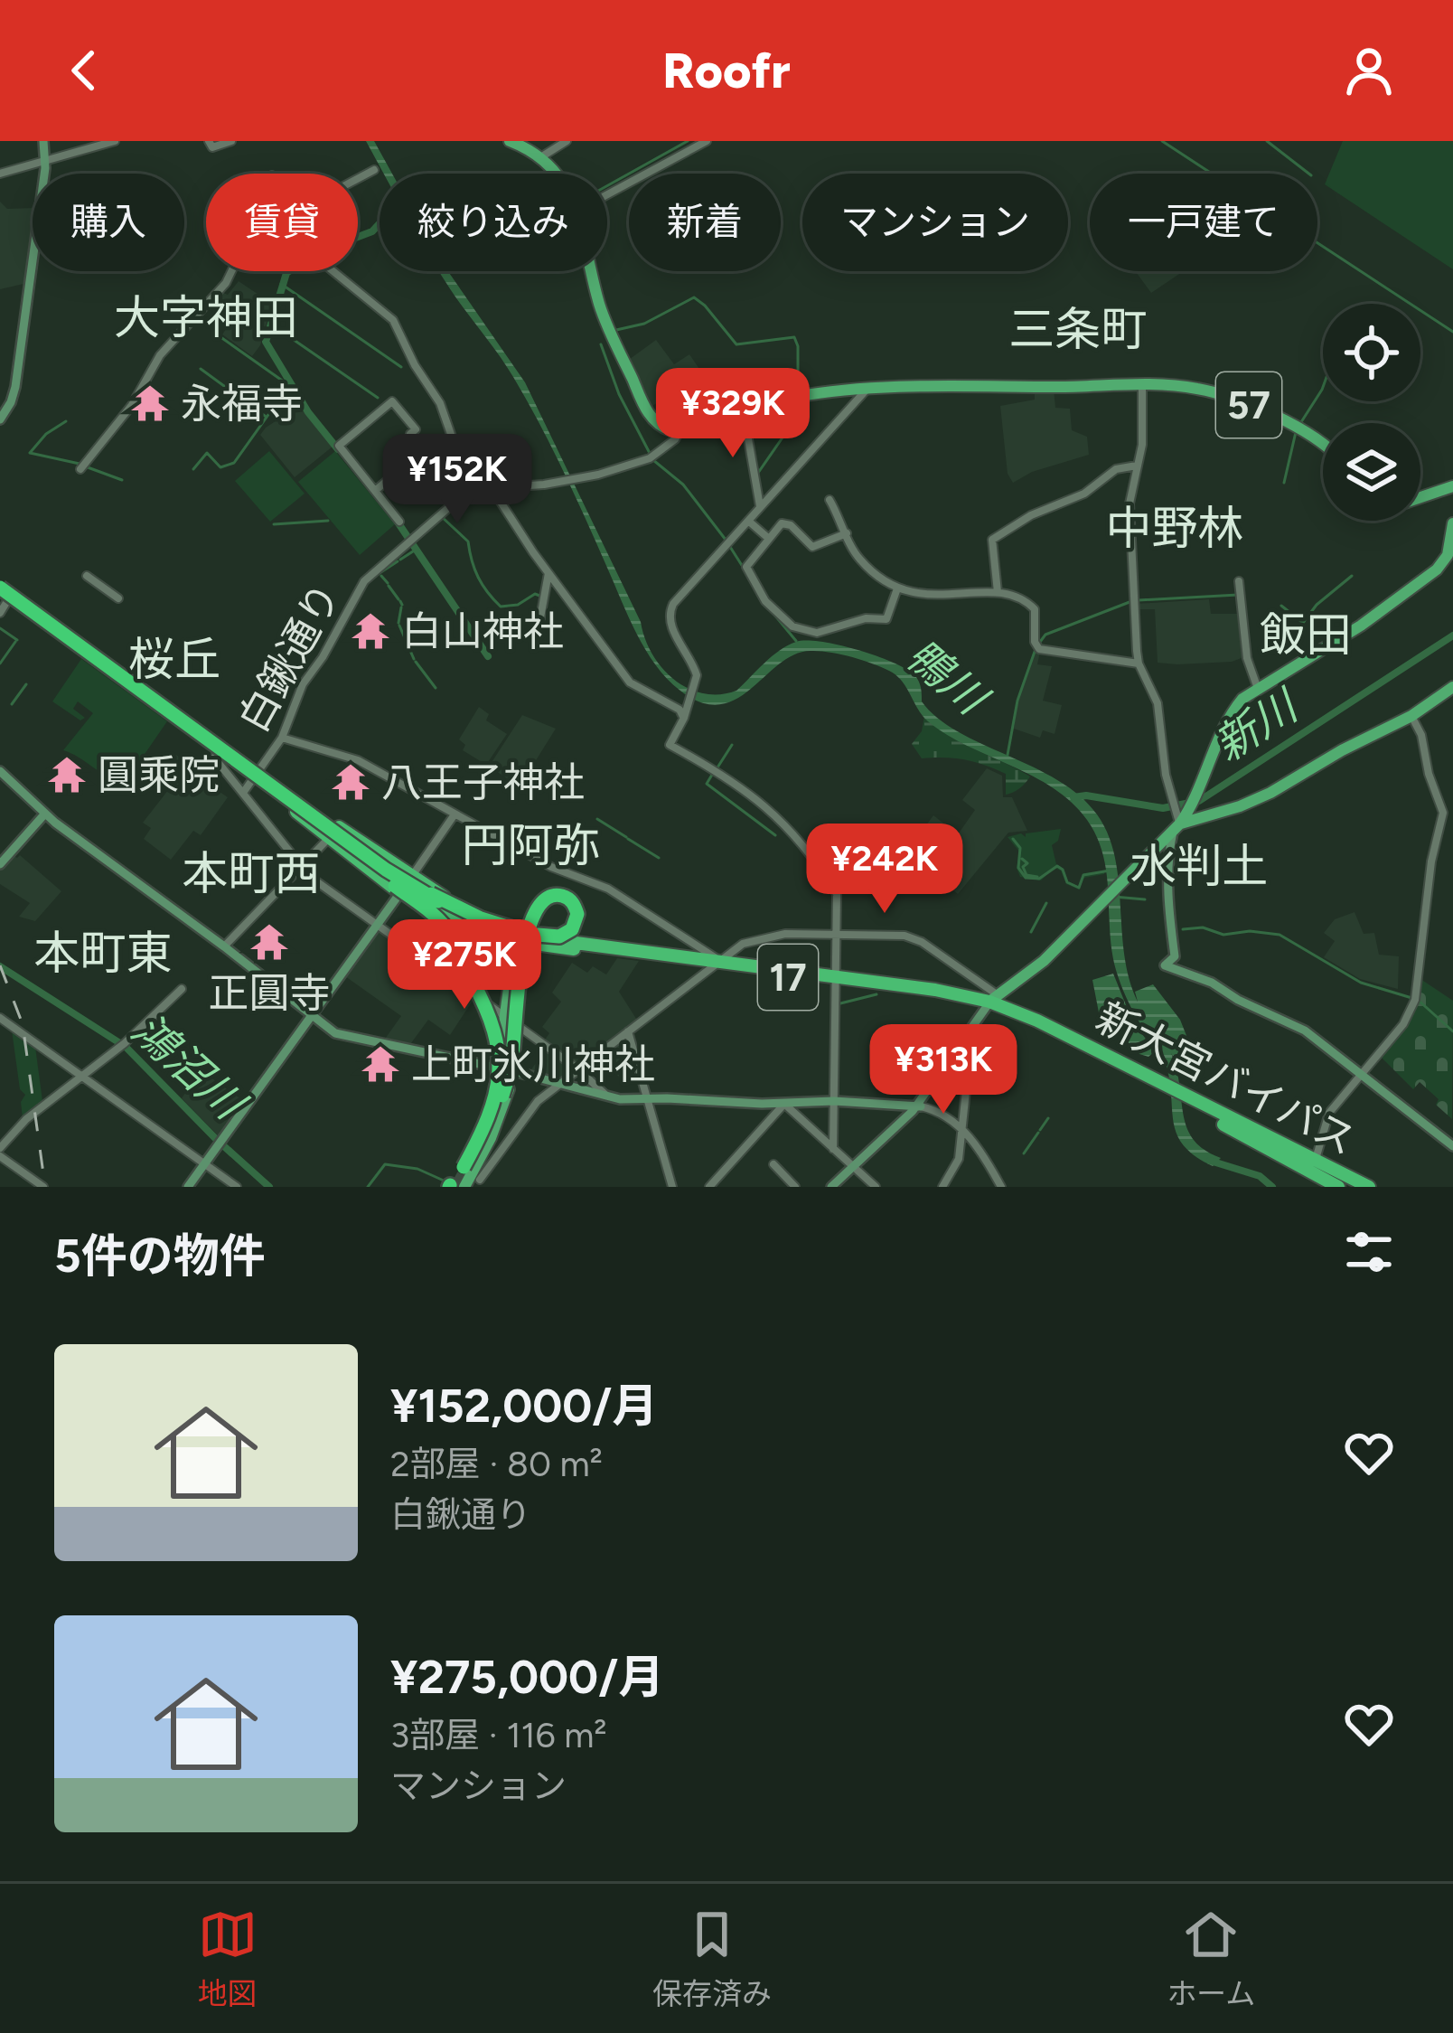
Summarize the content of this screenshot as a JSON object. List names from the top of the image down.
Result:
{
  "streets": {
    "highway": ["17", "新大宮バイパス"],
    "main road": ["57"],
    "street": ["白鍬通り"]
  },
  "crossings": [
    ["57", "白鍬通り"],
    ["白鍬通り", "新大宮バイパス"],
    ["17", "新大宮バイパス"]
  ],
  "districts": [
    "大字神田",
    "三条町",
    "中野林",
    "飯田",
    "桜丘",
    "円阿弥",
    "水判土",
    "本町西",
    "本町東"
  ],
  "water": ["鴨川", "新川", "鴻沼川"],
  "places": {
    "temple": [
      "永福寺",
      "白山神社",
      "圓乘院",
      "八王子神社",
      "正圓寺",
      "上町氷川神社"
    ]
  },
  "page": {
    "header": "Roofr",
    "chip": [
      "購入",
      "賃貸",
      "絞り込み",
      "新着",
      "マンション",
      "一戸建て"
    ],
    "price": [
      "¥329K",
      "¥152K",
      "¥242K",
      "¥275K",
      "¥313K"
    ],
    "heading": "5件の物件",
    "list": [
      {
        "name": "¥152,000/月",
        "note": "2部屋 · 80 m² · 白鍬通り"
      },
      {
        "name": "¥275,000/月",
        "note": "3部屋 · 116 m² · マンション"
      }
    ],
    "tabs": ["地図", "保存済み", "ホーム"]
  }
}
